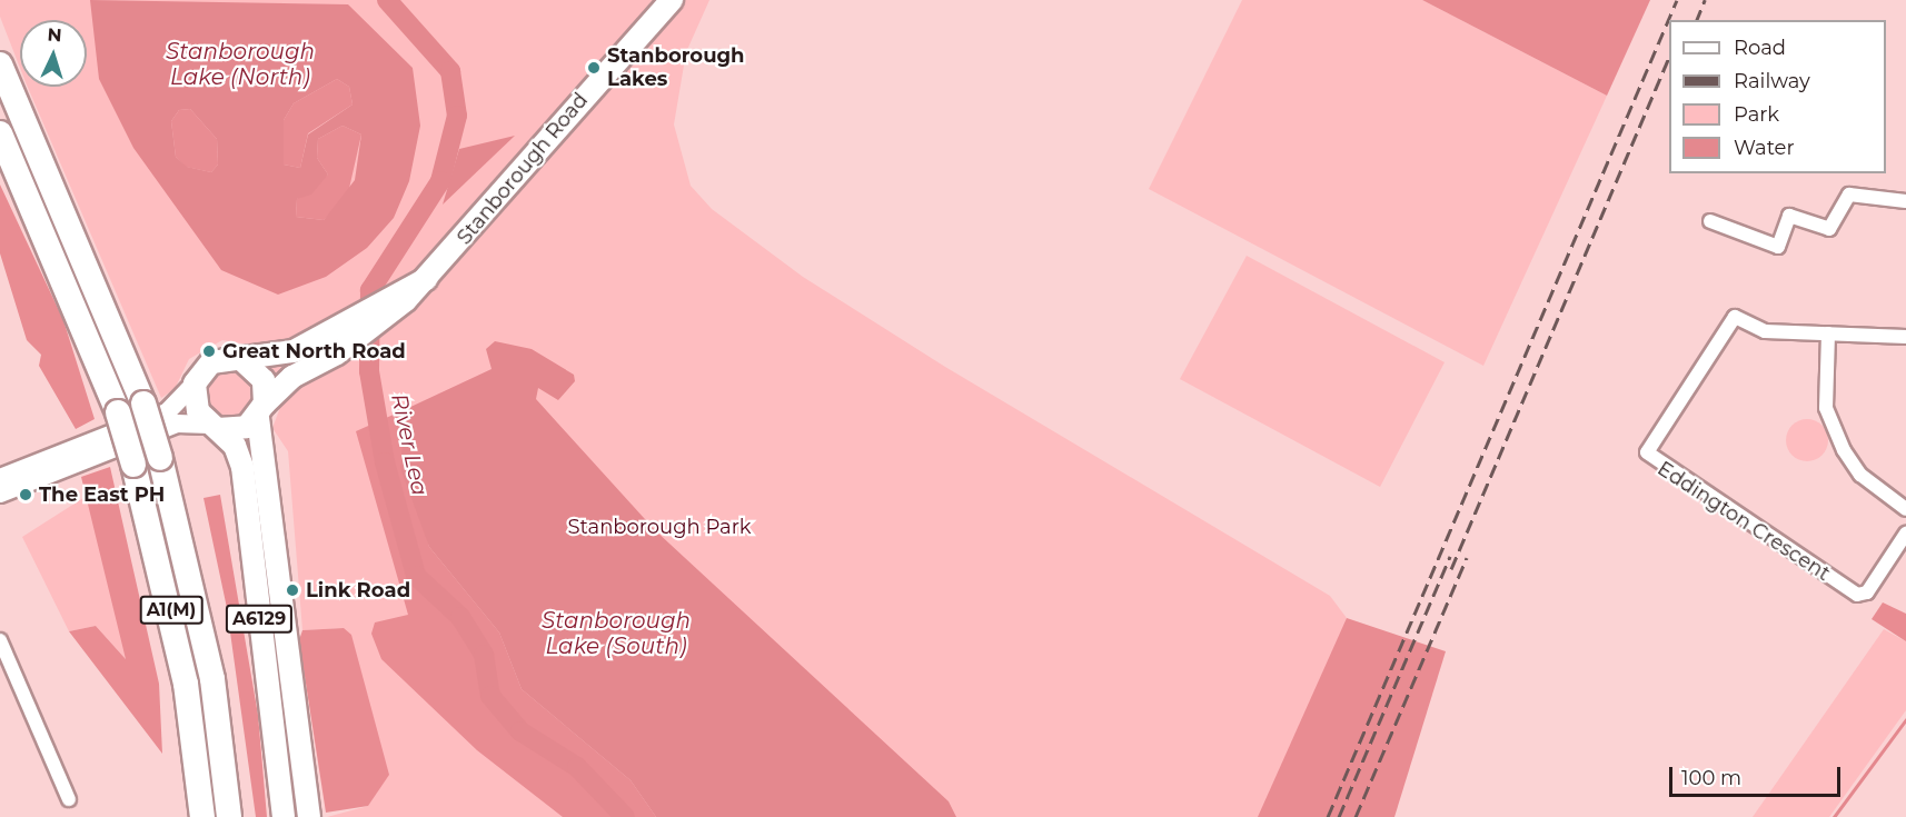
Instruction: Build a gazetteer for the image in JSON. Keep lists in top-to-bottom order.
{
  "streets": {
    "highway": ["A1(M)"],
    "main road": ["Stanborough Road", "A6129"],
    "street": ["Eddington Crescent"]
  },
  "water": ["Stanborough Lake (North)", "River Lea", "Stanborough Lake (South)"],
  "parks": ["Stanborough Park"],
  "places": [
    "Stanborough Lakes",
    "Great North Road",
    "The East PH",
    "Link Road"
  ],
  "legend": [
    "Road",
    "Railway",
    "Park",
    "Water"
  ],
  "scale_bar": "100 m",
  "north": "top"
}
